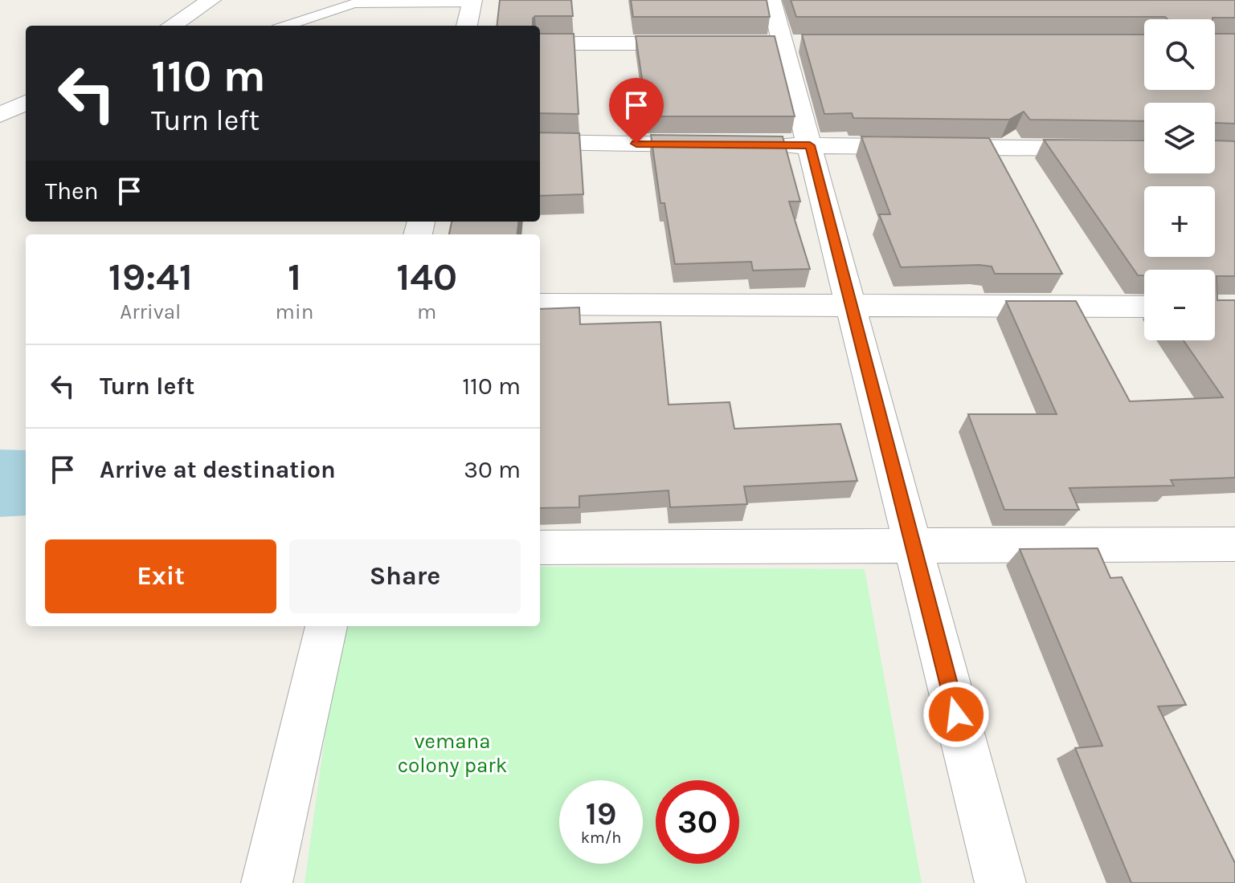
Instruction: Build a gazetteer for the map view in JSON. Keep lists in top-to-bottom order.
{
  "parks": ["vemana colony park"],
  "page": {
    "map_buttons": ["+", "−"],
    "turn": ["110 m", "Turn left"],
    "then": "Then",
    "eta": [
      "19:41",
      "Arrival",
      "1",
      "min",
      "140",
      "m"
    ],
    "list": [
      {
        "name": "Turn left",
        "value": "110 m"
      },
      {
        "name": "Arrive at destination",
        "value": "30 m"
      }
    ],
    "buttons": ["Exit", "Share"],
    "speed": "19 km/h",
    "limit": "30"
  }
}
